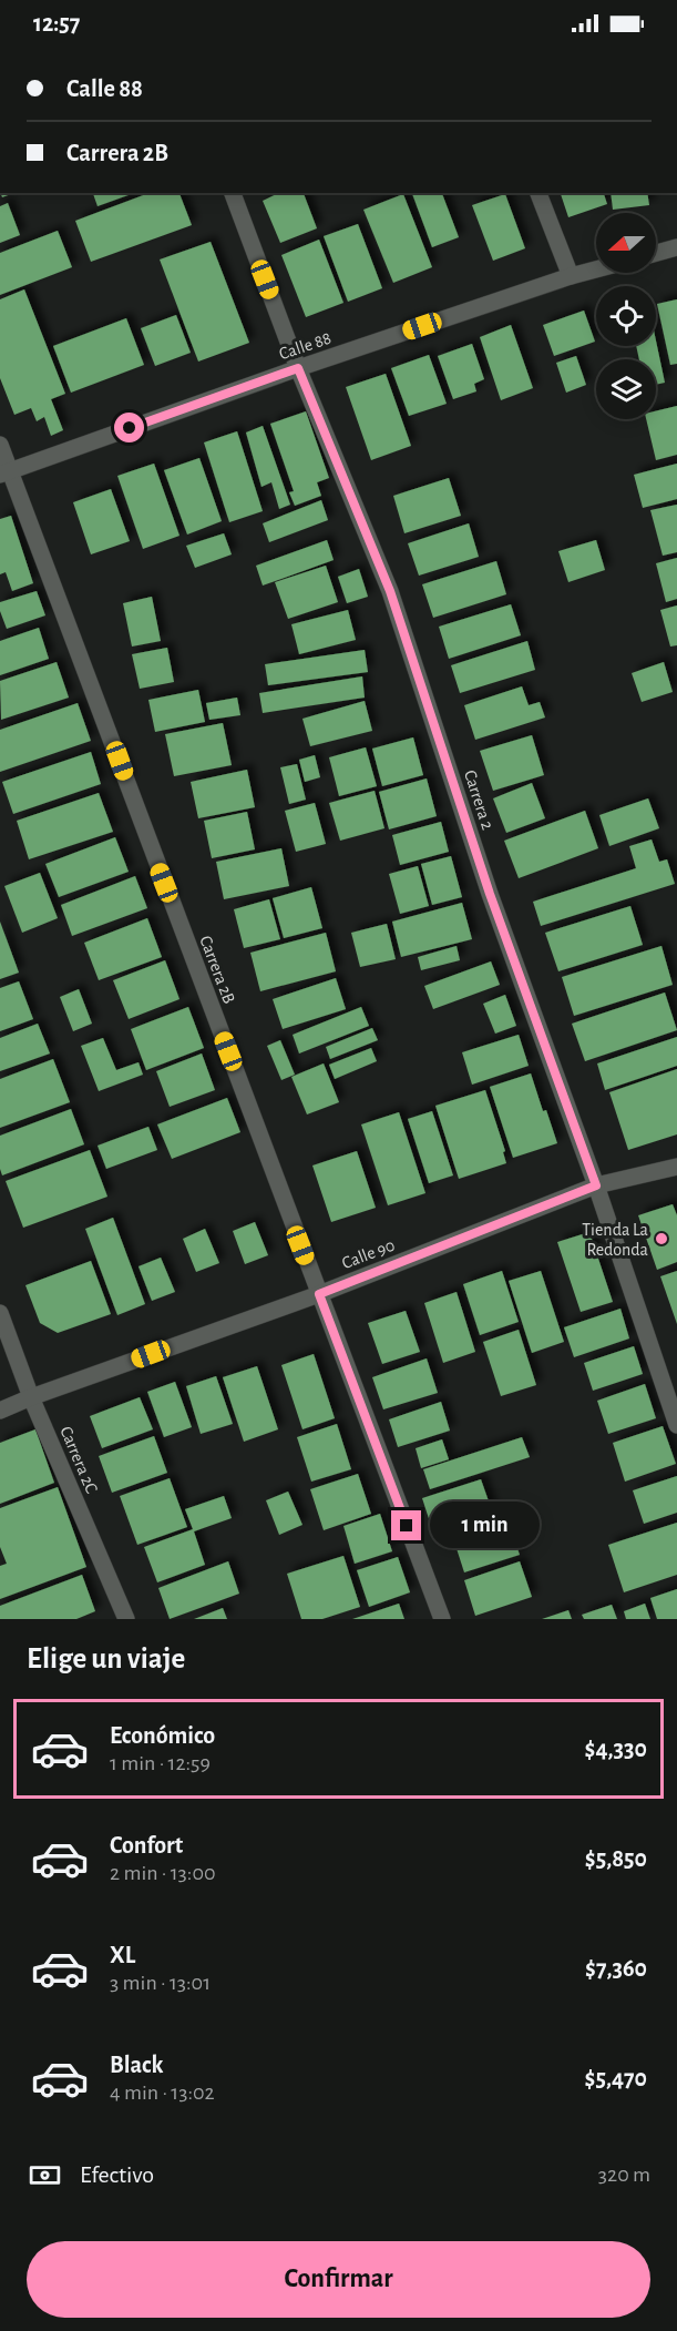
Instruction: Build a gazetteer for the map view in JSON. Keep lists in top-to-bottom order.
{
  "streets": {
    "street": [
      "Calle 88",
      "Carrera 2",
      "Carrera 2B",
      "Calle 90",
      "Carrera 2C"
    ]
  },
  "crossings": [
    ["Calle 88", "Carrera 2"],
    ["Calle 88", "Carrera 2B"],
    ["Carrera 2", "Calle 90"],
    ["Carrera 2B", "Calle 90"],
    ["Calle 90", "Carrera 2C"]
  ],
  "places": ["Tienda La Redonda"],
  "north": "left",
  "page": {
    "status": "12:57",
    "banner": ["Calle 88", "Carrera 2B"],
    "bubble": "1 min",
    "heading": "Elige un viaje",
    "list": [
      {
        "name": "Económico",
        "note": "1 min · 12:59",
        "value": "$4,330"
      },
      {
        "name": "Confort",
        "note": "2 min · 13:00",
        "value": "$5,850"
      },
      {
        "name": "XL",
        "note": "3 min · 13:01",
        "value": "$7,360"
      },
      {
        "name": "Black",
        "note": "4 min · 13:02",
        "value": "$5,470"
      }
    ],
    "pay": ["Efectivo", "320 m"],
    "buttons": "Confirmar"
  }
}
